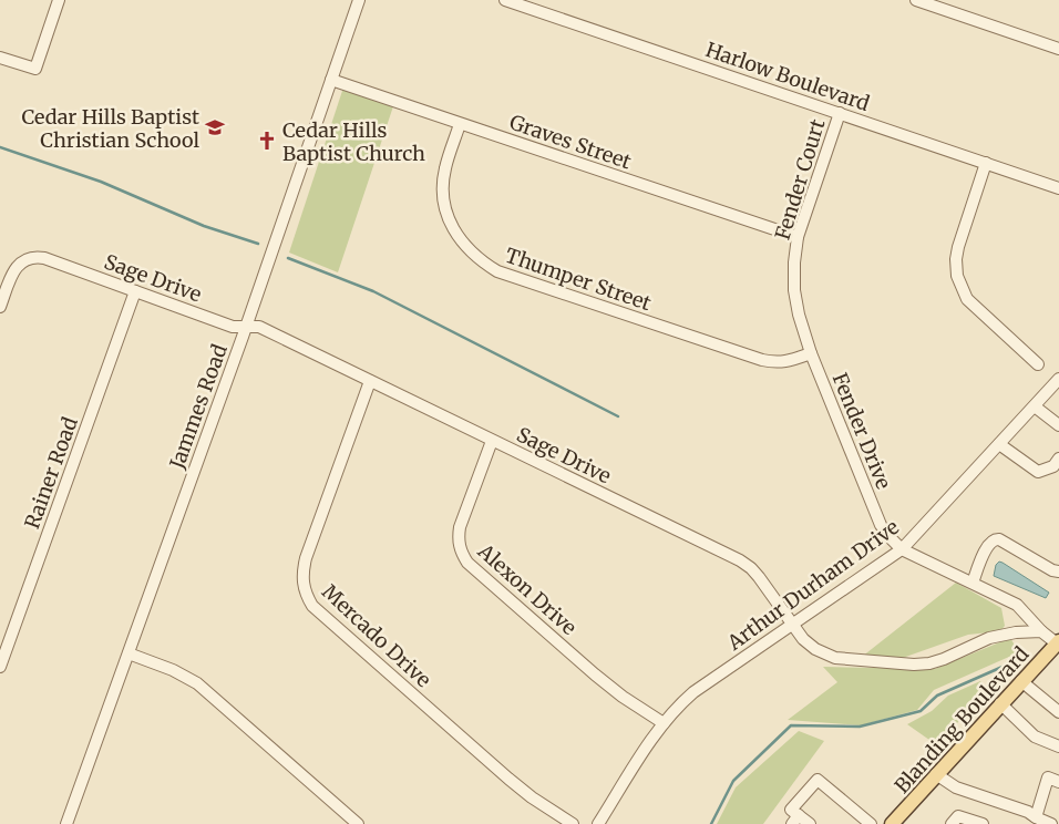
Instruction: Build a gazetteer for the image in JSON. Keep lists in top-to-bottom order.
{
  "streets": {
    "main road": ["Blanding Boulevard"],
    "street": [
      "Harlow Boulevard",
      "Graves Street",
      "Fender Court",
      "Sage Drive",
      "Thumper Street",
      "Jammes Road",
      "Fender Drive",
      "Rainer Road",
      "Arthur Durham Drive",
      "Alexon Drive",
      "Mercado Drive"
    ]
  },
  "crossings": [
    ["Harlow Boulevard", "Fender Court"],
    ["Graves Street", "Fender Court"],
    ["Graves Street", "Thumper Street"],
    ["Graves Street", "Jammes Road"],
    ["Fender Court", "Thumper Street"],
    ["Fender Court", "Fender Drive"],
    ["Sage Drive", "Jammes Road"],
    ["Sage Drive", "Fender Drive"],
    ["Sage Drive", "Rainer Road"],
    ["Sage Drive", "Arthur Durham Drive"],
    ["Sage Drive", "Alexon Drive"],
    ["Sage Drive", "Mercado Drive"],
    ["Thumper Street", "Fender Drive"],
    ["Fender Drive", "Arthur Durham Drive"],
    ["Arthur Durham Drive", "Alexon Drive"]
  ],
  "places": {
    "school or university": ["Cedar Hills Baptist Christian School"],
    "church": ["Cedar Hills Baptist Church"]
  }
}
